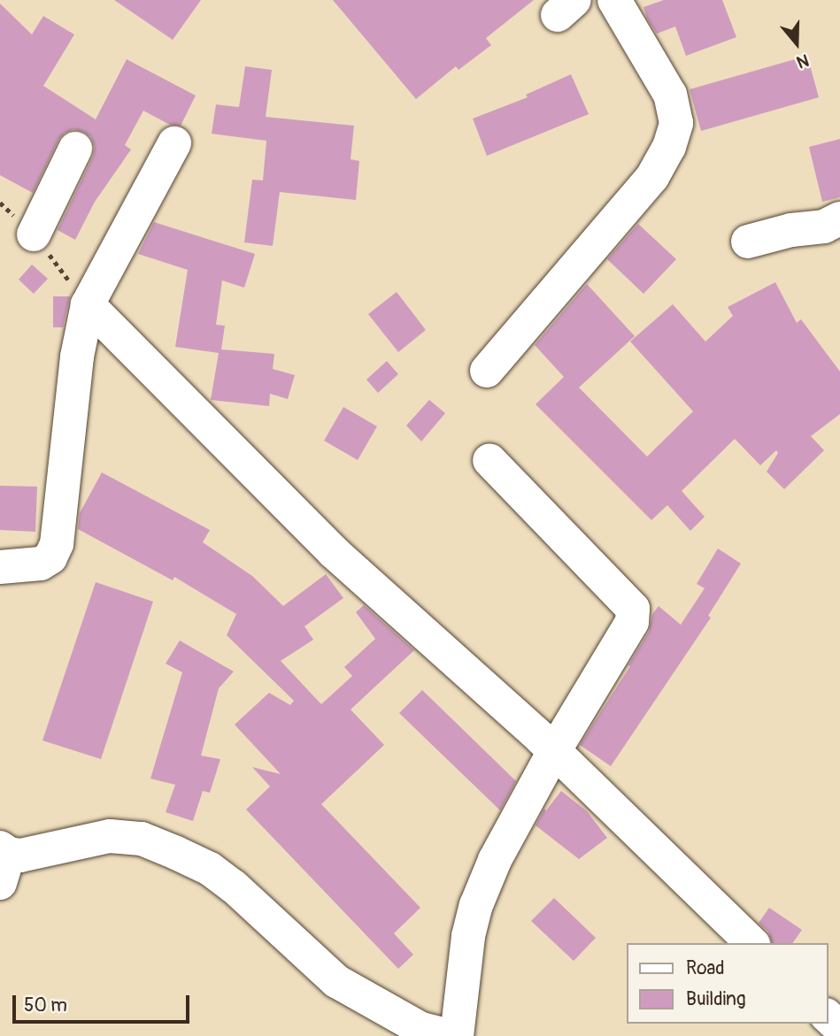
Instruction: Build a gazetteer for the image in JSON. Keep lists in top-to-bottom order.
{
  "legend": ["Road", "Building"],
  "scale_bar": "50 m",
  "north": "bottom"
}
